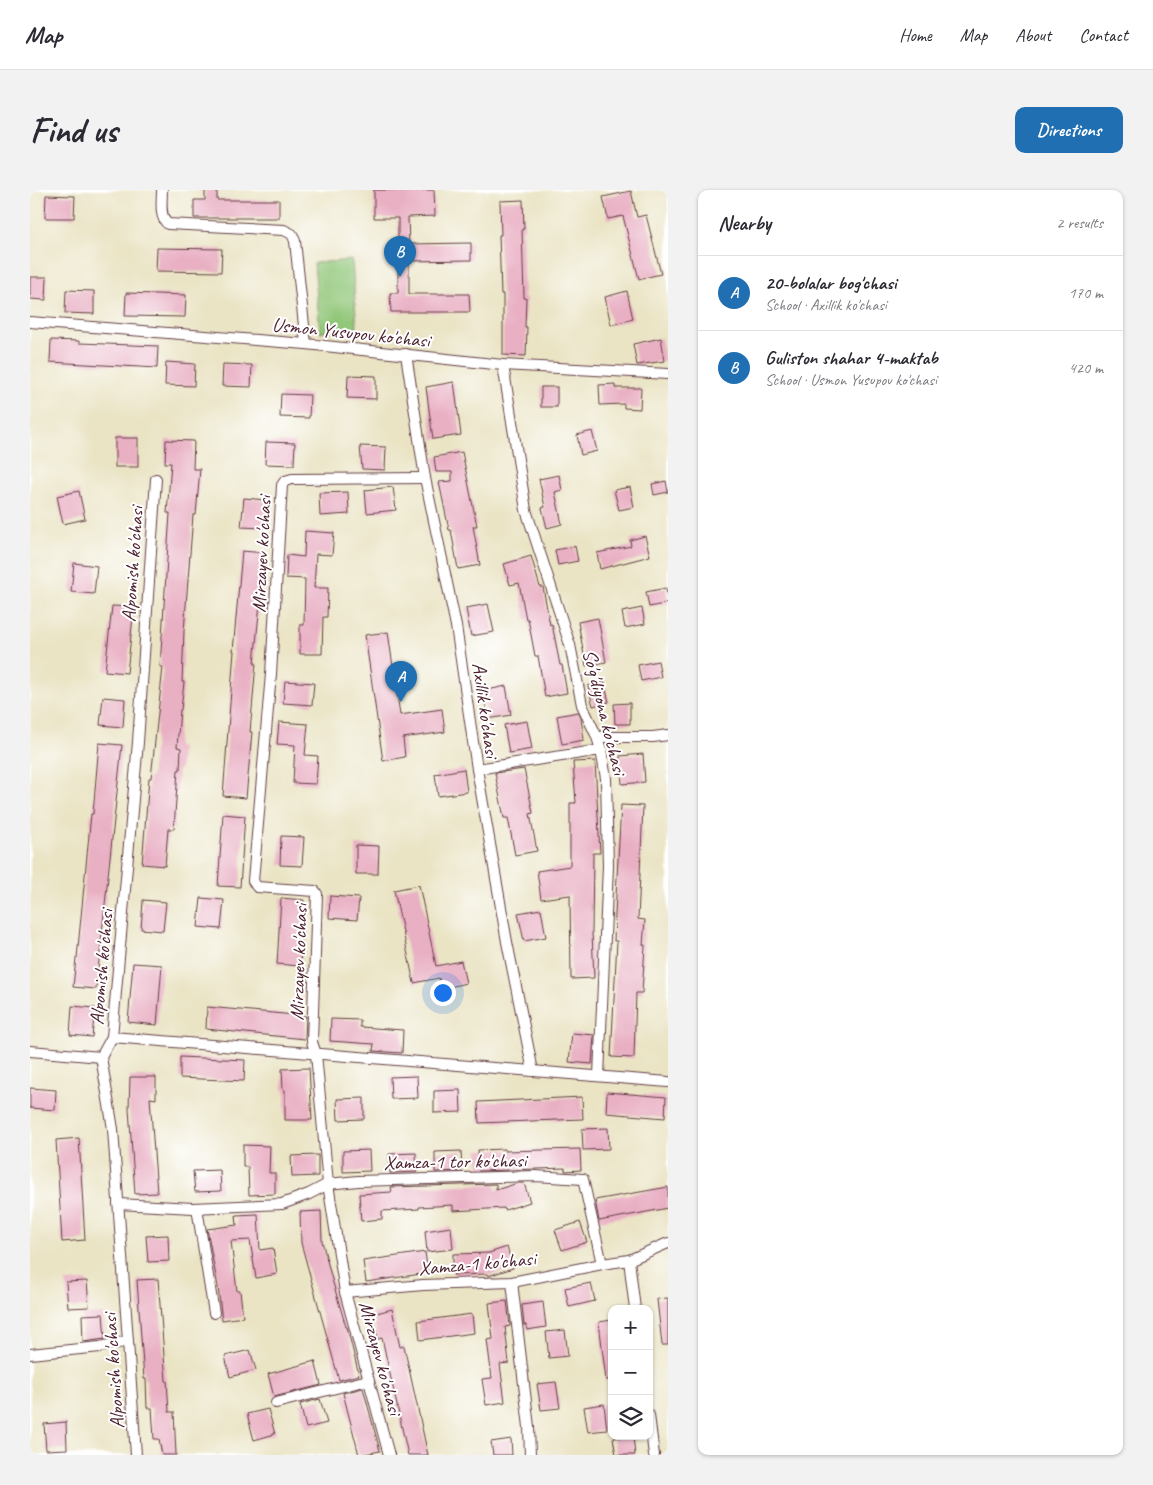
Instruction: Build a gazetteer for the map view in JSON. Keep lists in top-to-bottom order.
{
  "streets": {
    "street": [
      "Usmon Yusupov ko'chasi",
      "Mirzayev ko'chasi",
      "Alpomish ko'chasi",
      "Axillik ko'chasi",
      "So'g'diyona ko'chasi",
      "Xamza-1 tor ko'chasi",
      "Xamza-1 ko'chasi"
    ]
  },
  "crossings": [
    ["Usmon Yusupov ko'chasi", "Axillik ko'chasi"],
    ["Usmon Yusupov ko'chasi", "So'g'diyona ko'chasi"],
    ["Mirzayev ko'chasi", "Axillik ko'chasi"],
    ["Mirzayev ko'chasi", "Xamza-1 tor ko'chasi"],
    ["Mirzayev ko'chasi", "Xamza-1 ko'chasi"],
    ["Xamza-1 tor ko'chasi", "Xamza-1 ko'chasi"]
  ],
  "page": {
    "header": "Map",
    "nav": [
      "Home",
      "Map",
      "About",
      "Contact"
    ],
    "buttons": "Directions",
    "title": "Find us",
    "heading": ["Nearby", "2 results"],
    "pins": ["B", "A"],
    "list": [
      {
        "mark": "A",
        "name": "20-bolalar bog'chasi",
        "note": "School · Axillik ko'chasi",
        "value": "170 m"
      },
      {
        "mark": "B",
        "name": "Guliston shahar 4-maktab",
        "note": "School · Usmon Yusupov ko'chasi",
        "value": "420 m"
      }
    ],
    "map_buttons": ["+", "−"]
  }
}
